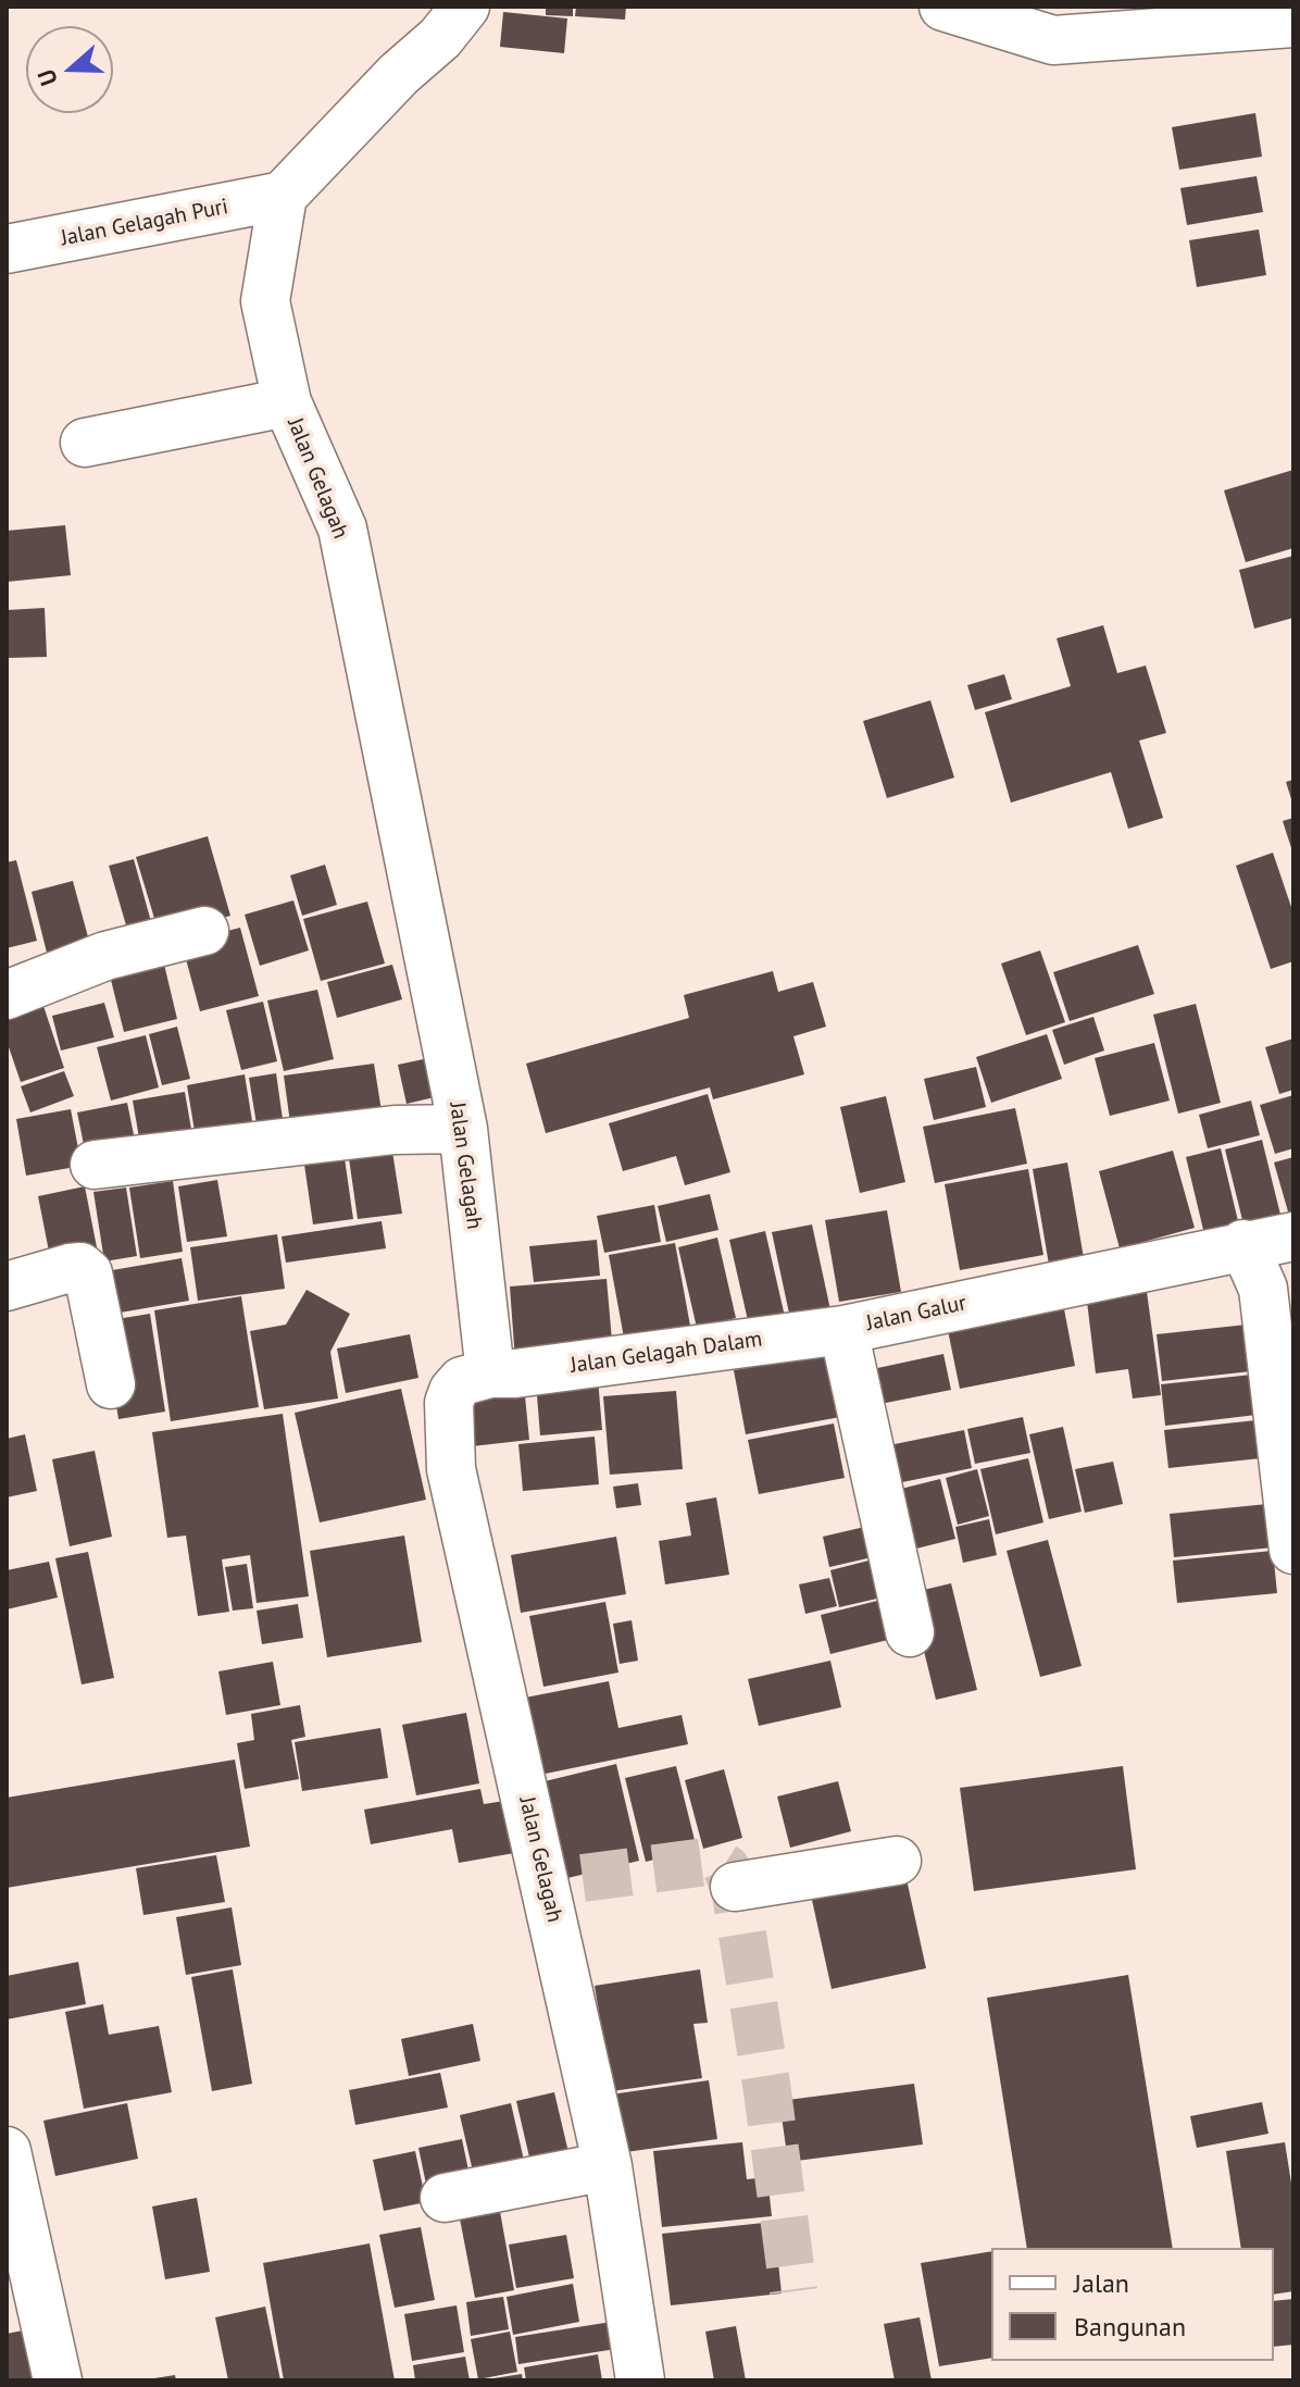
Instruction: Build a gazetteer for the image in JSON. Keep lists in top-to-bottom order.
{
  "streets": {
    "street": [
      "Jalan Gelagah Puri",
      "Jalan Gelagah",
      "Jalan Galur",
      "Jalan Gelagah Dalam"
    ]
  },
  "crossings": [
    ["Jalan Gelagah Puri", "Jalan Gelagah"],
    ["Jalan Gelagah", "Jalan Gelagah Dalam"],
    ["Jalan Galur", "Jalan Gelagah Dalam"]
  ],
  "legend": ["Jalan", "Bangunan"],
  "north": "left"
}
